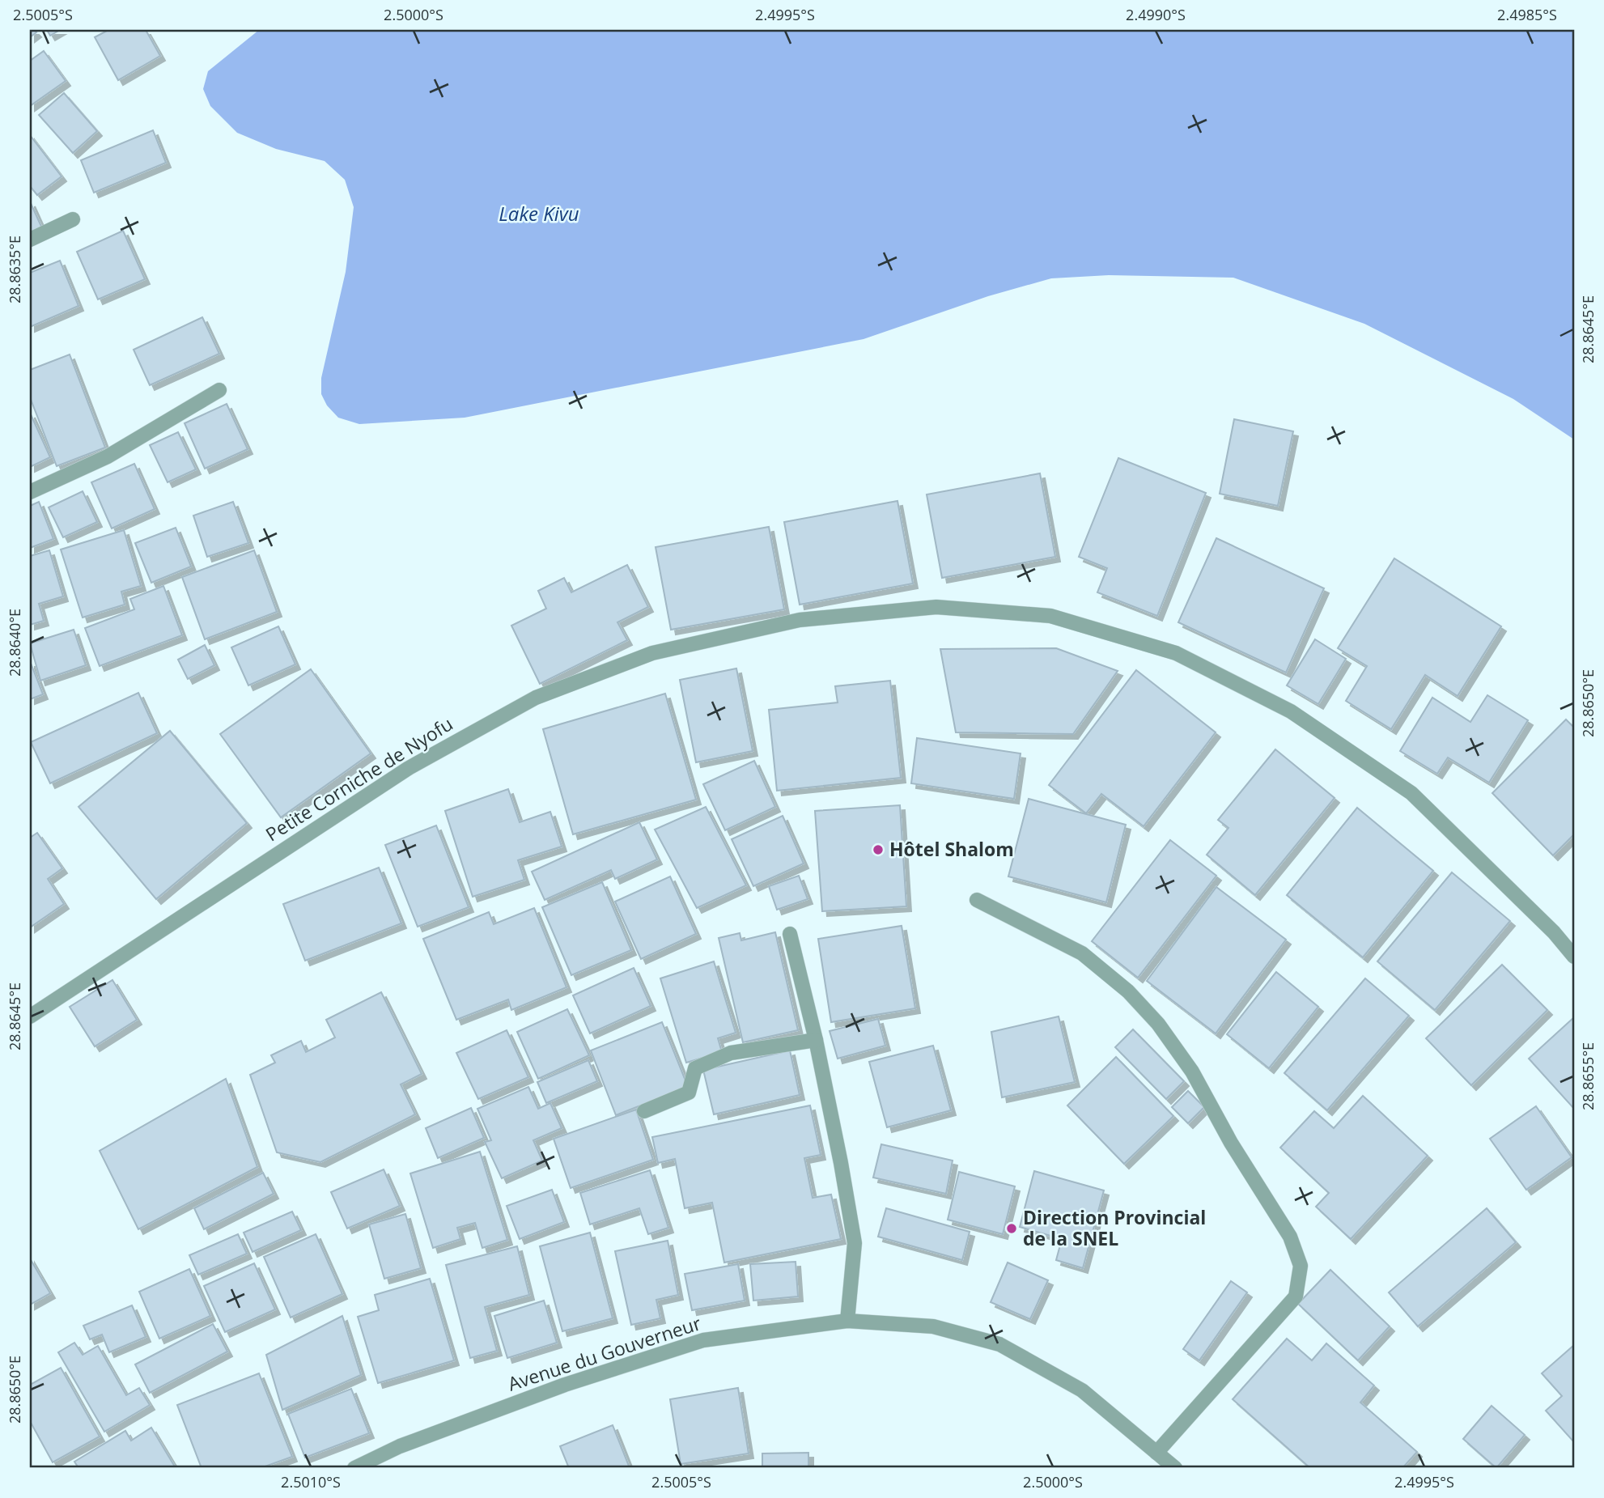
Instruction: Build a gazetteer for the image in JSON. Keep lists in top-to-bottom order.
{
  "streets": {
    "street": ["Petite Corniche de Nyofu", "Avenue du Gouverneur"]
  },
  "water": ["Lake Kivu"],
  "places": ["Hôtel Shalom", "Direction Provincial de la SNEL"],
  "coordinates": [
    "2.5005°S",
    "2.5000°S",
    "2.4995°S",
    "2.4990°S",
    "2.4985°S",
    "28.8635°E",
    "28.8645°E",
    "28.8640°E",
    "28.8650°E",
    "28.8655°E",
    "2.5010°S"
  ]
}
